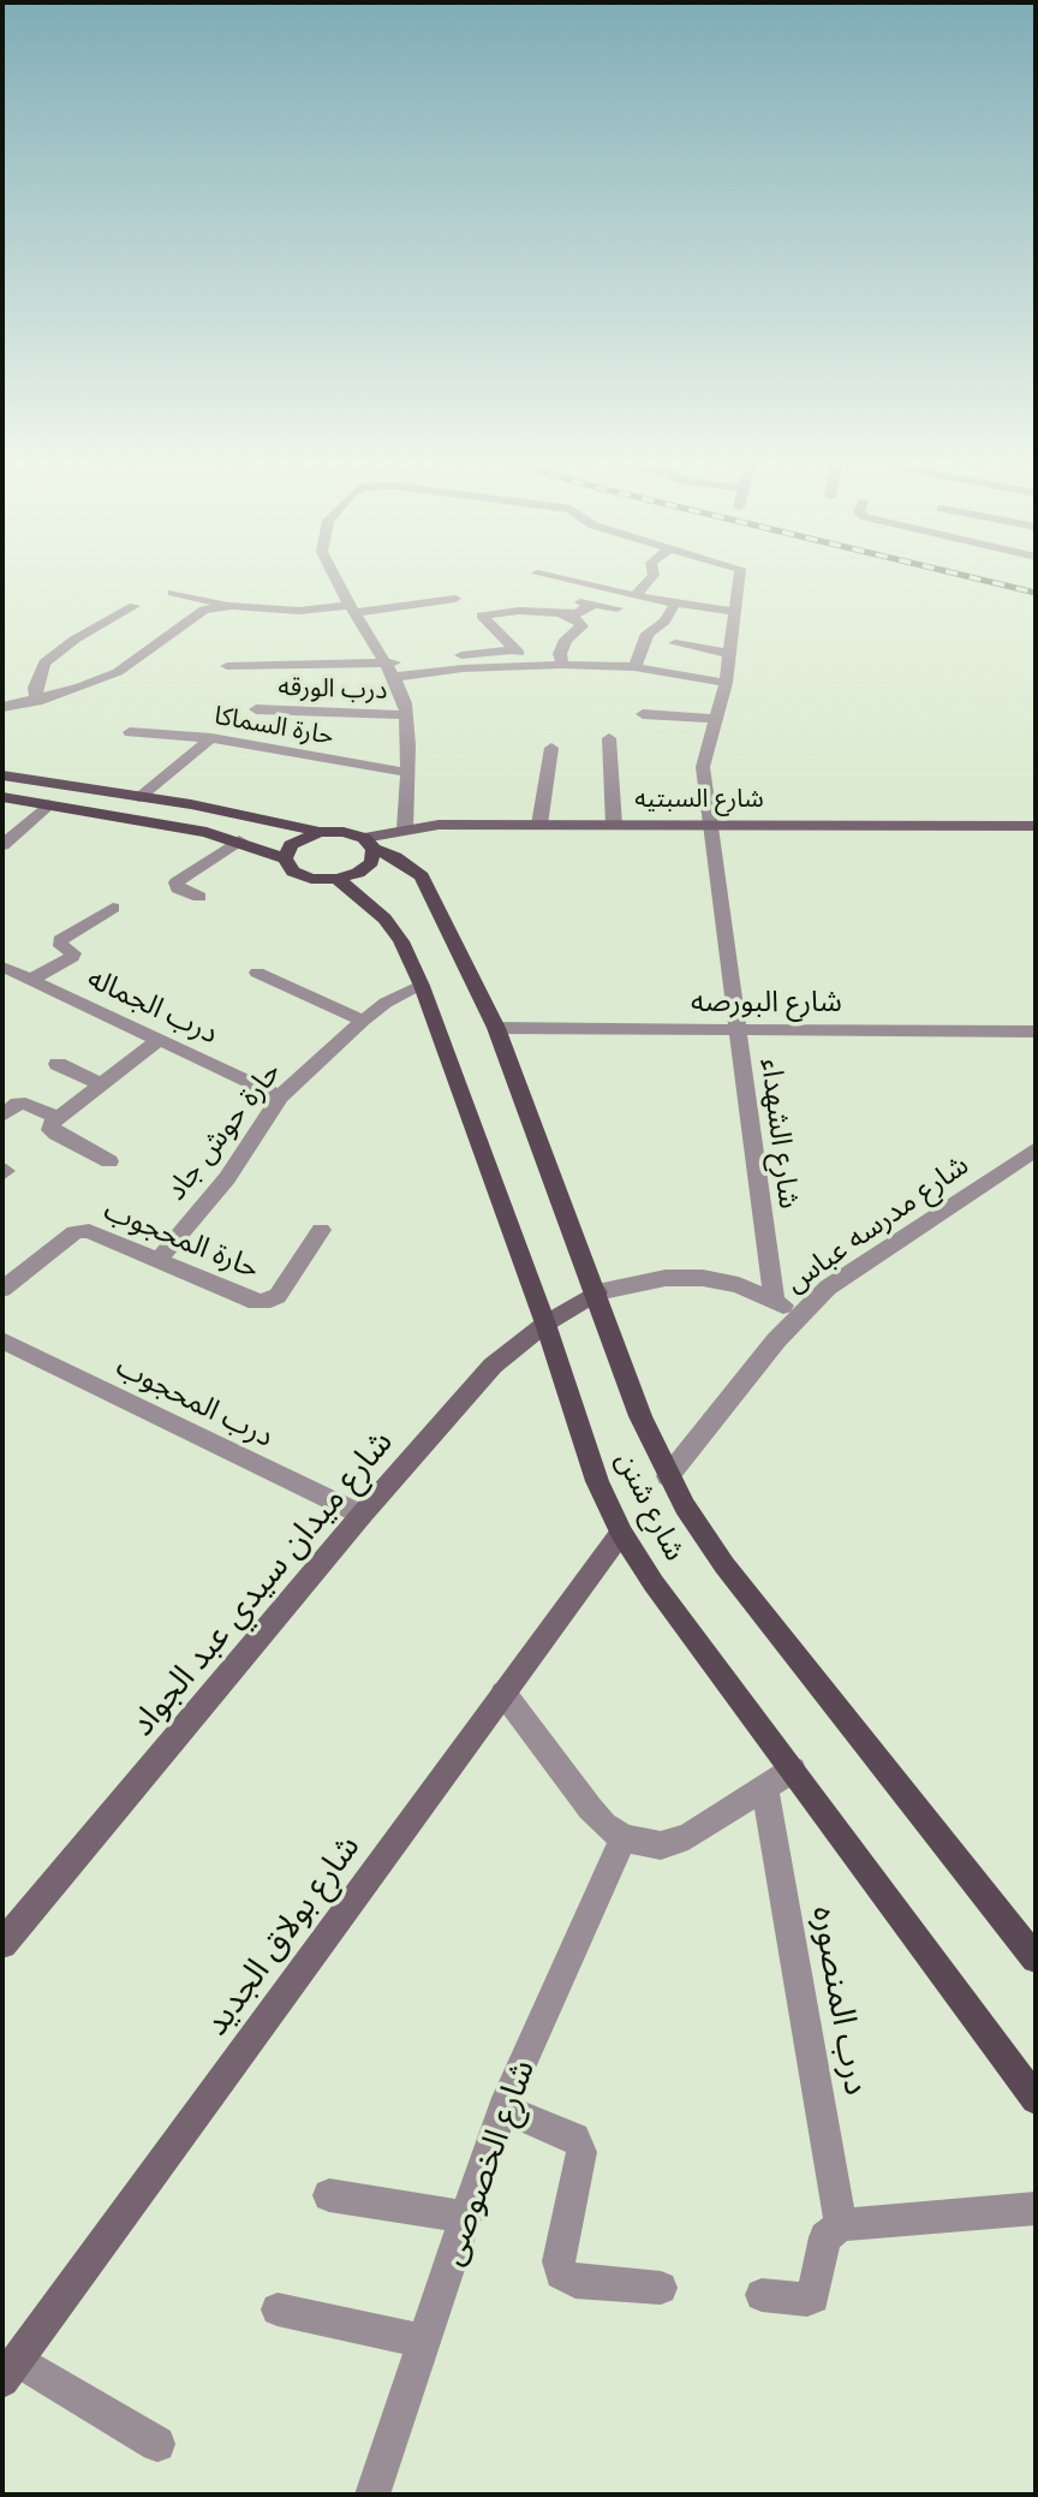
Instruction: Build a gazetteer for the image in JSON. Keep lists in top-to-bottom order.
{
  "streets": {
    "main road": ["شارع شنن"],
    "street": [
      "درب الورقه",
      "حارة السماكا",
      "شارع السبتيه",
      "شارع البورصه",
      "درب الجماله",
      "حارة حوش جاد",
      "شارع الشهداء",
      "شارع مدرسه عباس",
      "حارة المحجوب",
      "درب المحجوب",
      "شارع ميدان سيدي عبد الجواد",
      "شارع بولاق الجديد",
      "درب المنصوره",
      "شارع الخصوصى"
    ]
  },
  "crossings": [
    ["شارع السبتيه", "شارع الشهداء"],
    ["شارع السبتيه", "شارع شنن"],
    ["شارع البورصه", "شارع الشهداء"],
    ["شارع البورصه", "شارع شنن"],
    ["درب الجماله", "حارة حوش جاد"],
    ["حارة حوش جاد", "حارة المحجوب"],
    ["حارة حوش جاد", "شارع شنن"],
    ["شارع مدرسه عباس", "شارع شنن"],
    ["درب المحجوب", "شارع ميدان سيدي عبد الجواد"],
    ["شارع شنن", "شارع ميدان سيدي عبد الجواد"],
    ["شارع شنن", "شارع بولاق الجديد"]
  ]
}
